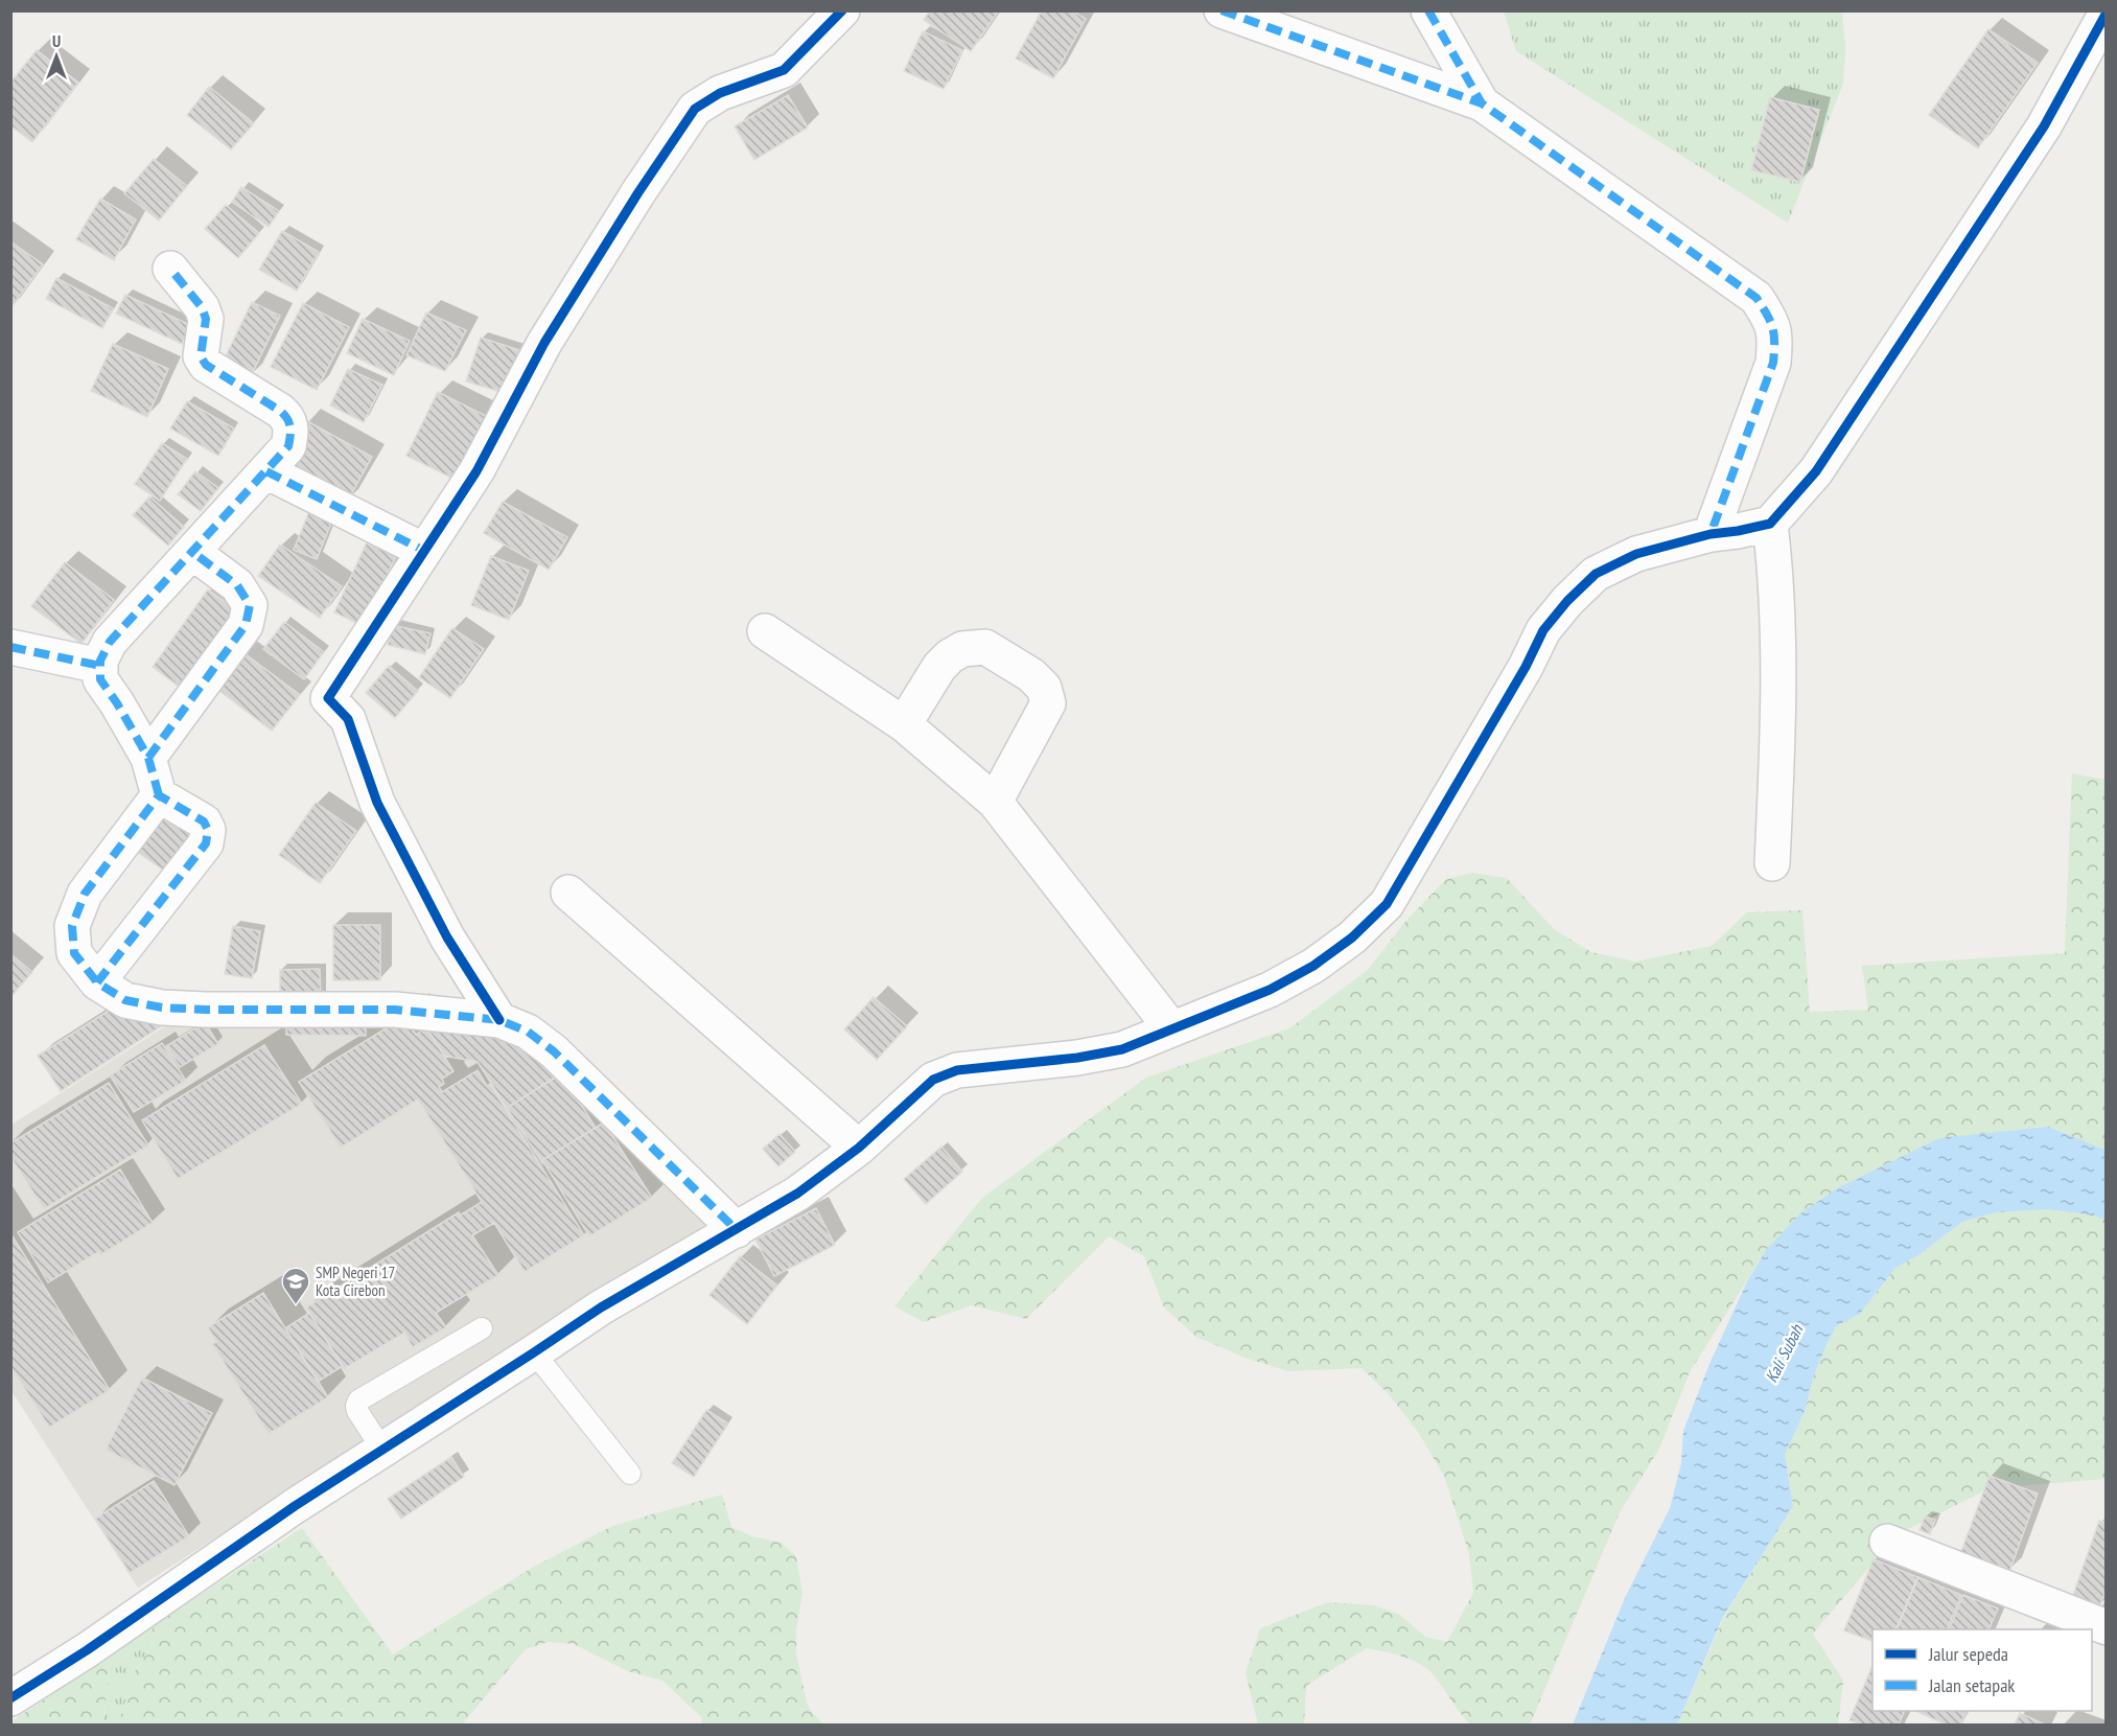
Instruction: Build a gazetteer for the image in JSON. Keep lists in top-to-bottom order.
{
  "water": ["Kali Subah"],
  "places": {
    "school or university": ["SMP Negeri 17 Kota Cirebon"]
  },
  "legend": ["Jalur sepeda", "Jalan setapak"],
  "north": "top"
}
